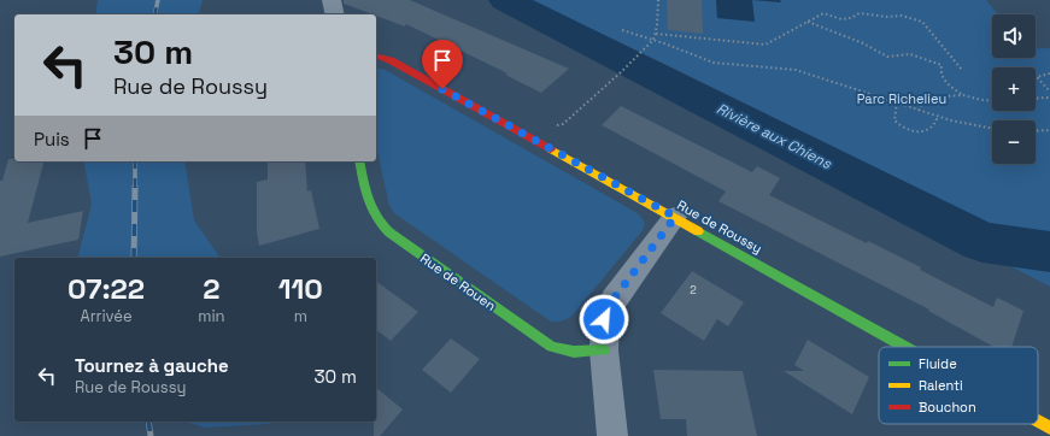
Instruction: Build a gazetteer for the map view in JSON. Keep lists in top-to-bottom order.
{
  "streets": {
    "street": ["Rue de Roussy", "Rue de Rouen"]
  },
  "water": ["Rivière aux Chiens"],
  "parks": ["Parc Richelieu"],
  "house_numbers": ["2"],
  "legend": ["Fluide", "Ralenti", "Bouchon"],
  "page": {
    "map_buttons": ["+", "−"],
    "turn": ["30 m", "Rue de Roussy"],
    "then": "Puis",
    "eta": [
      "07:22",
      "Arrivée",
      "2",
      "min",
      "110",
      "m"
    ],
    "list": [
      {
        "name": "Tournez à gauche",
        "note": "Rue de Roussy",
        "value": "30 m"
      }
    ]
  }
}
